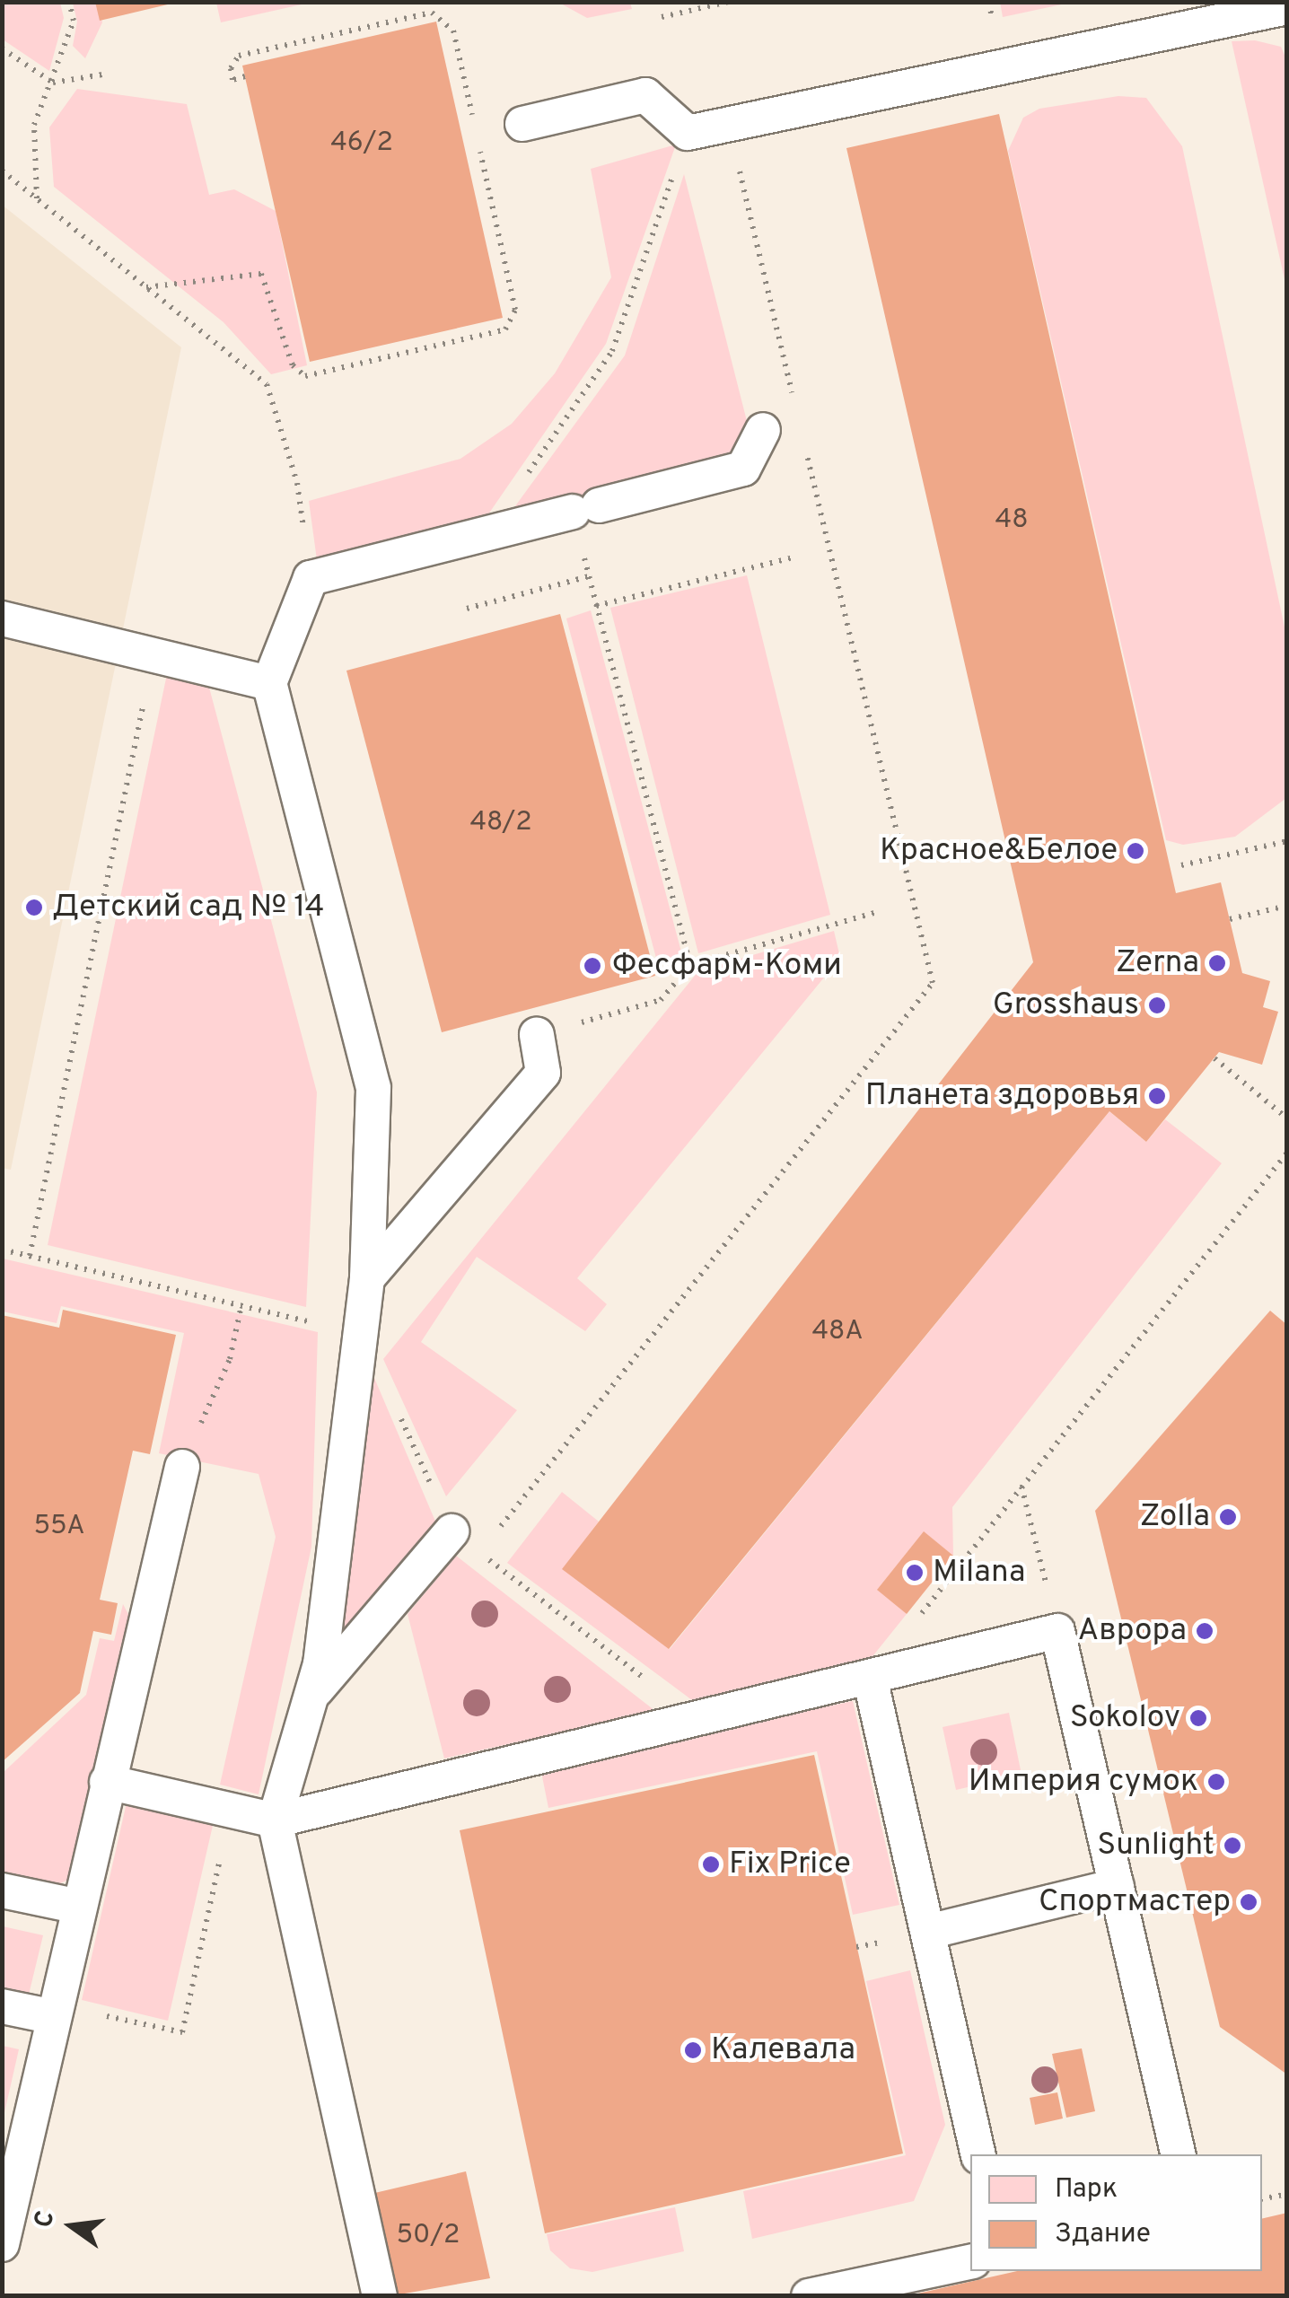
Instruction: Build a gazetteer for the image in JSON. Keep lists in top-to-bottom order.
{
  "places": [
    "Красное&Белое",
    "Детский сад № 14",
    "Zerna",
    "Фесфарм-Коми",
    "Grosshaus",
    "Планета здоровья",
    "Zolla",
    "Milana",
    "Аврора",
    "Sokolov",
    "Империя сумок",
    "Sunlight",
    "Fix Price",
    "Спортмастер",
    "Калевала"
  ],
  "house_numbers": [
    "46/2",
    "48",
    "48/2",
    "48А",
    "55А",
    "50/2"
  ],
  "legend": ["Парк", "Здание"],
  "north": "left"
}
